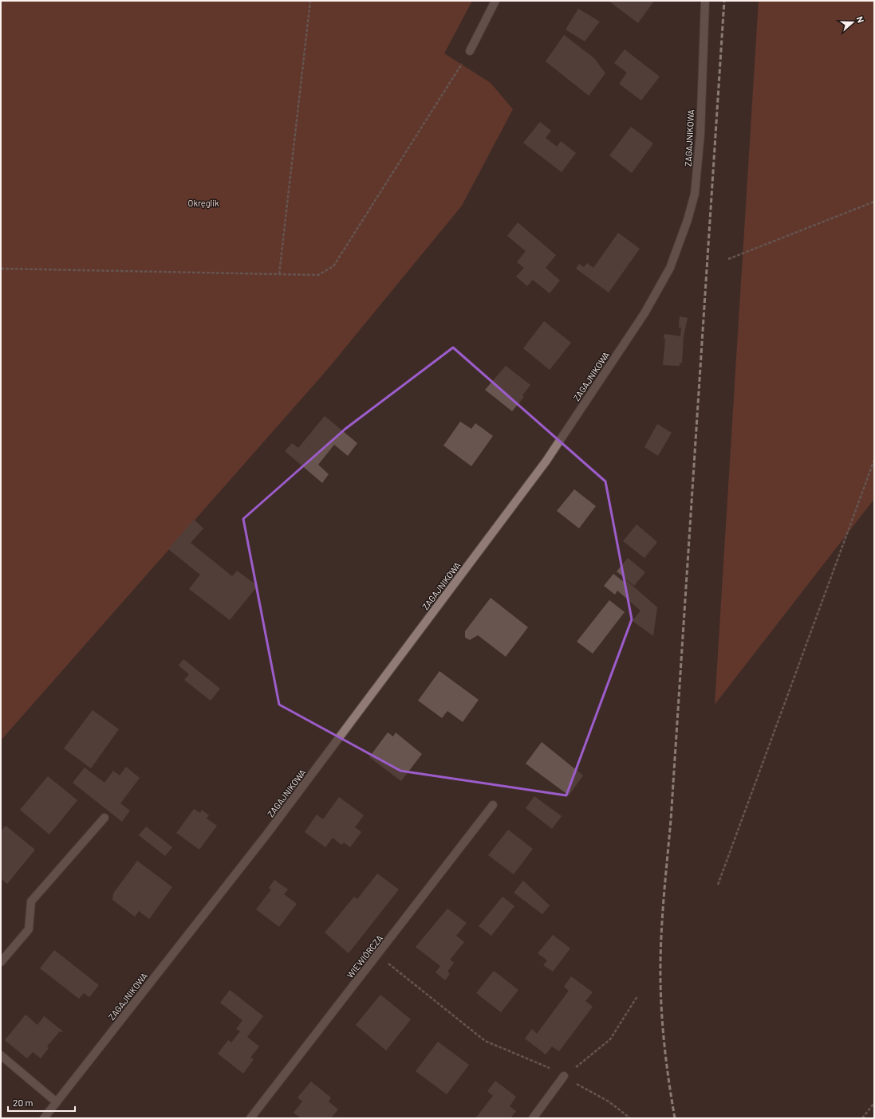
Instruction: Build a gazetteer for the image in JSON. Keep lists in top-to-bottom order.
{
  "streets": {
    "street": ["ZAGAJNIKOWA", "WIEWIÓRCZA"]
  },
  "parks": ["Okręglik"],
  "scale_bar": "20 m",
  "north": "right"
}
